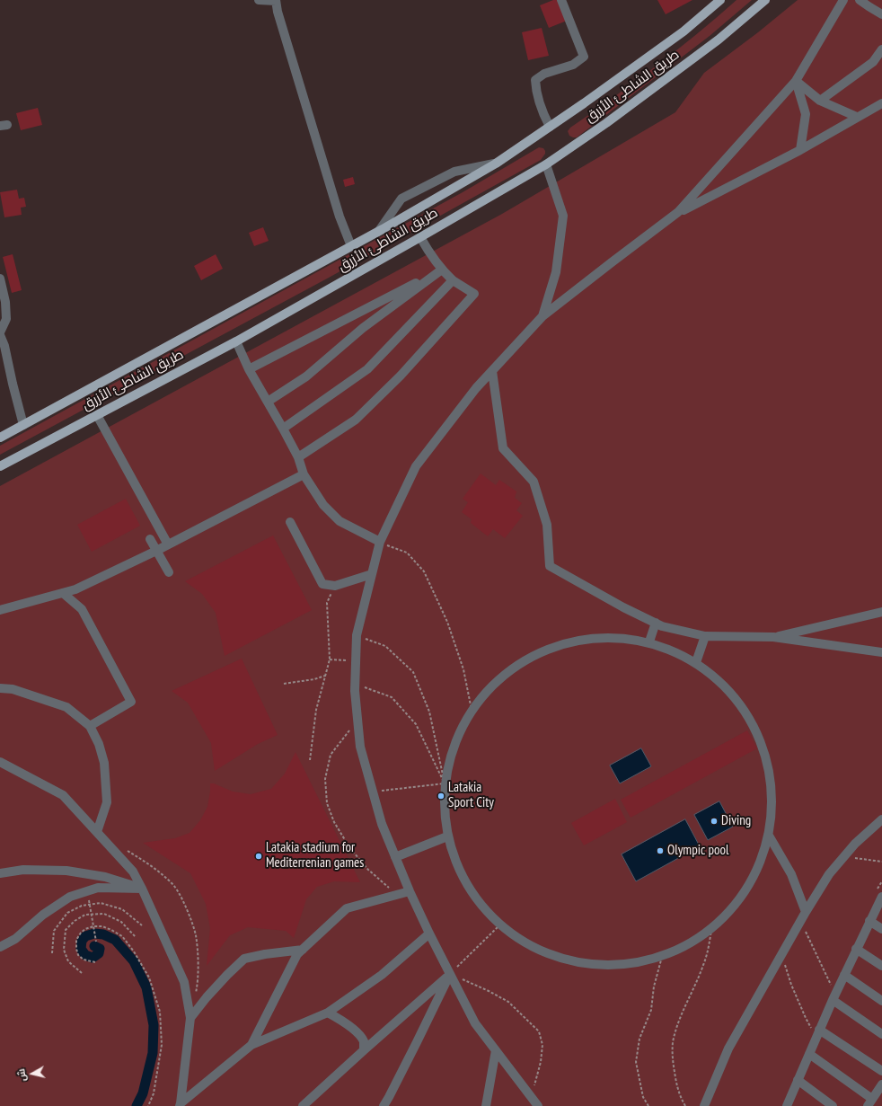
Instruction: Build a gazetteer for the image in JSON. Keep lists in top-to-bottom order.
{
  "streets": {
    "main road": ["طريق الشاطئ الأزرق"]
  },
  "places": [
    "Latakia Sport City",
    "Diving",
    "Olympic pool",
    "Latakia stadium for Mediterrenian games"
  ],
  "north": "left"
}
